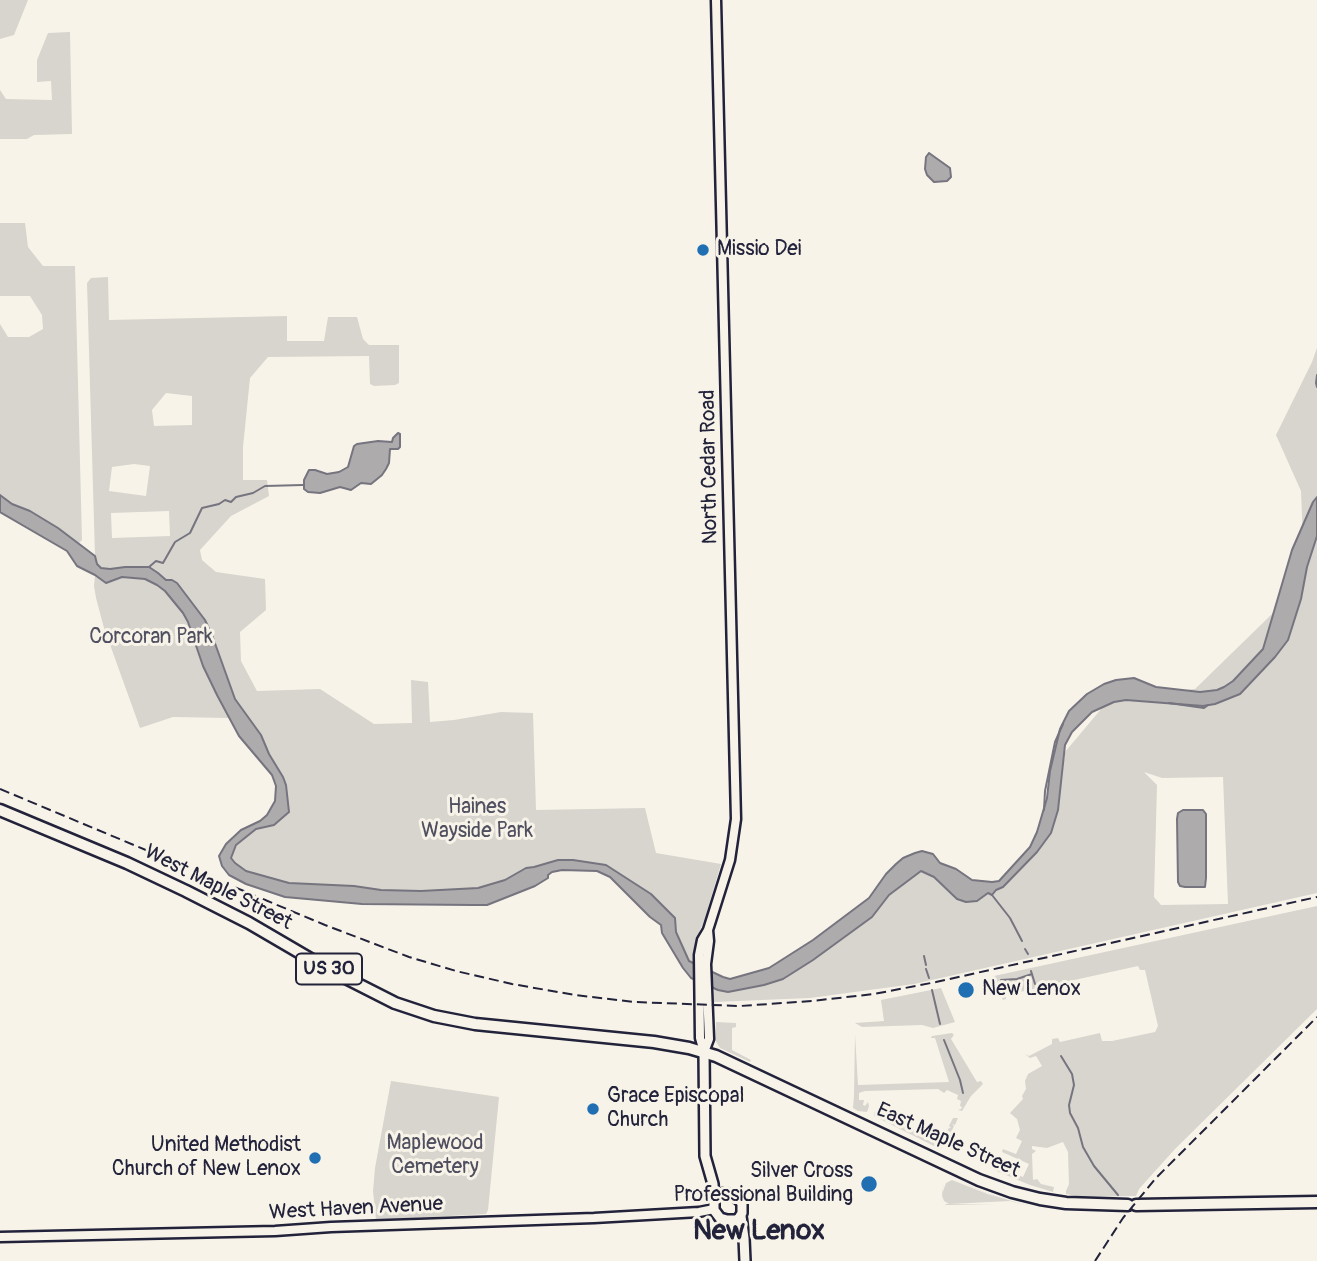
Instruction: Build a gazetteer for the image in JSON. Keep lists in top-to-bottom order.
{
  "streets": {
    "main road": [
      "North Cedar Road",
      "West Maple Street",
      "US 30",
      "East Maple Street"
    ],
    "street": ["West Haven Avenue"]
  },
  "crossings": [
    ["North Cedar Road", "West Maple Street"],
    ["North Cedar Road", "East Maple Street"],
    ["North Cedar Road", "West Haven Avenue"],
    ["West Maple Street", "East Maple Street"]
  ],
  "districts": ["New Lenox"],
  "parks": ["Corcoran Park", "Haines Wayside Park", "Maplewood Cemetery"],
  "places": [
    "Missio Dei",
    "New Lenox",
    "Grace Episcopal Church",
    "United Methodist Church of New Lenox",
    "Silver Cross Professional Building"
  ]
}
